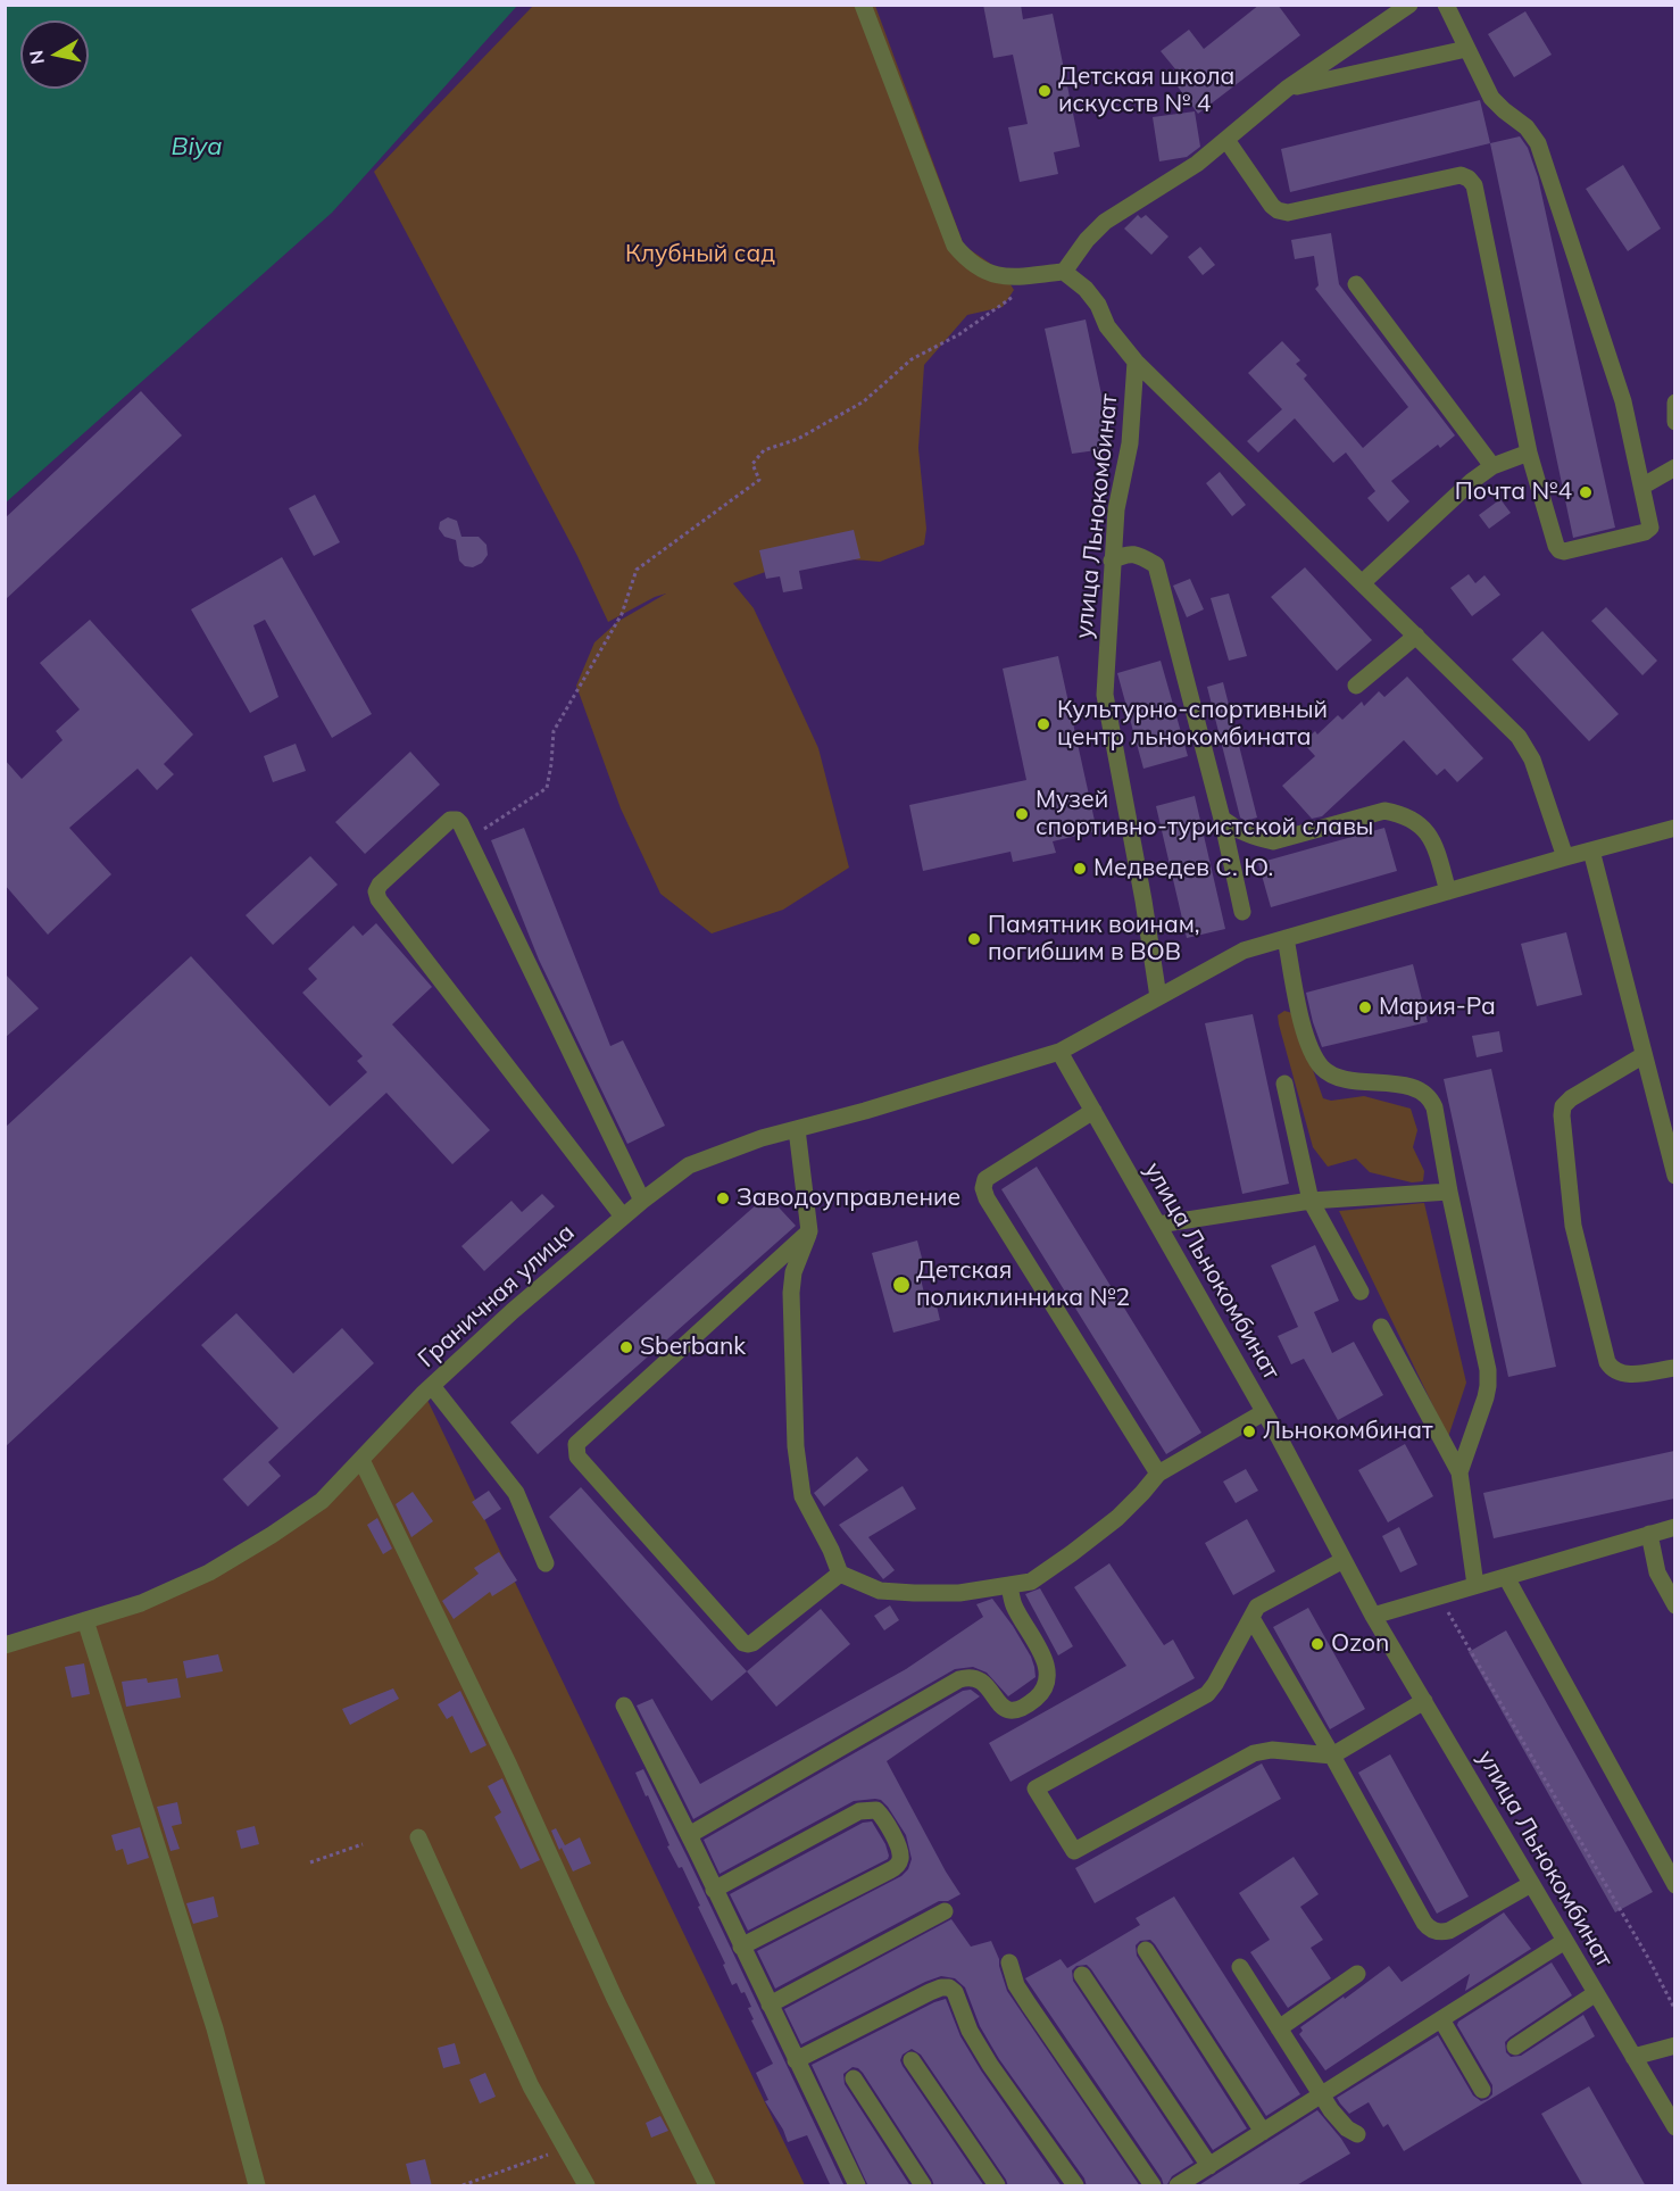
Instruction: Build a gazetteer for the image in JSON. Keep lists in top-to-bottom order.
{
  "streets": {
    "street": ["улица Льнокомбинат", "Граничная улица"]
  },
  "crossings": [
    ["улица Льнокомбинат", "Граничная улица"]
  ],
  "water": ["Biya"],
  "parks": ["Клубный сад"],
  "places": [
    "Детская школа искусств № 4",
    "Почта №4",
    "Культурно-спортивный центр льнокомбината",
    "Музей спортивно-туристской славы",
    "Медведев С. Ю.",
    "Памятник воинам, погибшим в ВОВ",
    "Мария-Ра",
    "Заводоуправление",
    "Детская поликлинника №2",
    "Sberbank",
    "Льнокомбинат",
    "Ozon"
  ],
  "north": "left"
}
